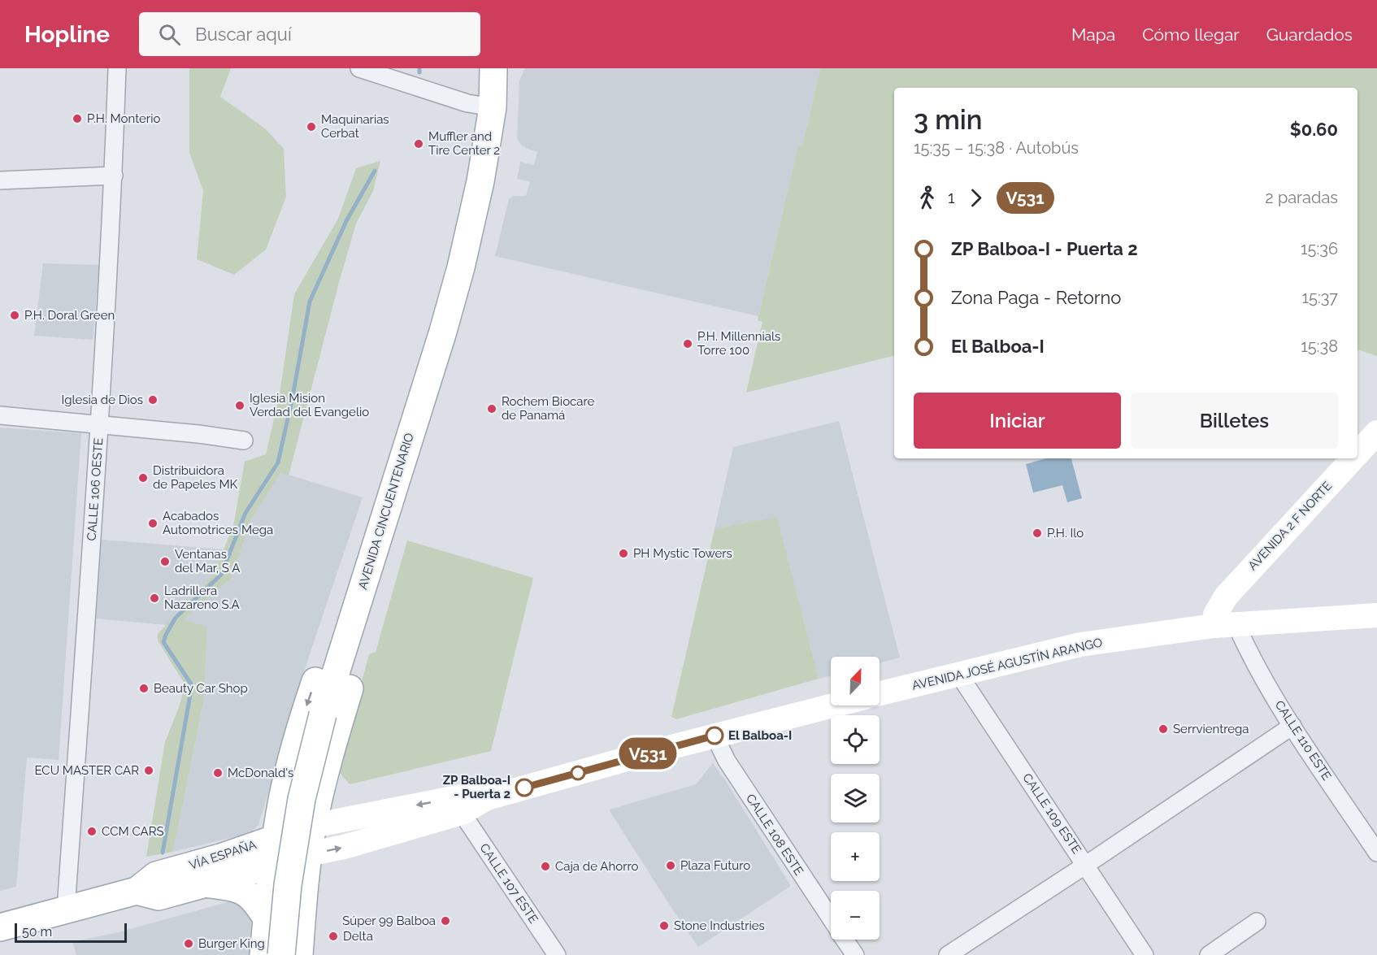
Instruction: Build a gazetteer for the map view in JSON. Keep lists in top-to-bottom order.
{
  "streets": {
    "main road": [
      "AVENIDA CINCUENTENARIO",
      "AVENIDA 2 F NORTE",
      "AVENIDA JOSÉ AGUSTÍN ARANGO",
      "VÍA ESPAÑA"
    ],
    "street": [
      "CALLE 106 OESTE",
      "CALLE 110 ESTE",
      "CALLE 109 ESTE",
      "CALLE 108 ESTE",
      "CALLE 107 ESTE"
    ]
  },
  "crossings": [
    ["CALLE 106 OESTE", "VÍA ESPAÑA"],
    ["AVENIDA 2 F NORTE", "AVENIDA JOSÉ AGUSTÍN ARANGO"],
    ["AVENIDA 2 F NORTE", "CALLE 110 ESTE"],
    ["AVENIDA JOSÉ AGUSTÍN ARANGO", "CALLE 110 ESTE"],
    ["AVENIDA JOSÉ AGUSTÍN ARANGO", "CALLE 109 ESTE"]
  ],
  "places": [
    "P.H. Monterio",
    "Maquinarias Cerbat",
    "Muffler and Tire Center 2",
    "P.H. Doral Green",
    "P.H. Millennials Torre 100",
    "Iglesia de Dios",
    "Iglesia Mision Verdad del Evangelio",
    "Rochem Biocare de Panamá",
    "Distribuidora de Papeles MK",
    "Acabados Automotrices Mega",
    "P.H. Ilo",
    "PH Mystic Towers",
    "Ventanas del Mar, S A",
    "Ladrillera Nazareno S.A",
    "Beauty Car Shop",
    "Serrvientrega",
    "El Balboa-I",
    "ECU MASTER CAR",
    "McDonald's",
    "ZP Balboa-I - Puerta 2",
    "CCM CARS",
    "Plaza Futuro",
    "Caja de Ahorro",
    "Súper 99 Balboa",
    "Stone Industries",
    "Delta",
    "Burger King"
  ],
  "lines": ["bus line V531"],
  "scale_bar": "50 m",
  "north": "top right",
  "page": {
    "header": "Hopline",
    "search": "Buscar aquí",
    "nav": ["Mapa", "Cómo llegar", "Guardados"],
    "on_map": "V531",
    "heading": ["3 min", "15:35 – 15:38 · Autobús", "$0.60"],
    "legs": ["1", "V531", "2 paradas"],
    "list": [
      {
        "name": "ZP Balboa-I - Puerta 2",
        "value": "15:36"
      },
      {
        "name": "Zona Paga - Retorno",
        "value": "15:37"
      },
      {
        "name": "El Balboa-I",
        "value": "15:38"
      }
    ],
    "buttons": ["Iniciar", "Billetes"],
    "map_buttons": ["+", "−"],
    "scale": "50 m"
  }
}
